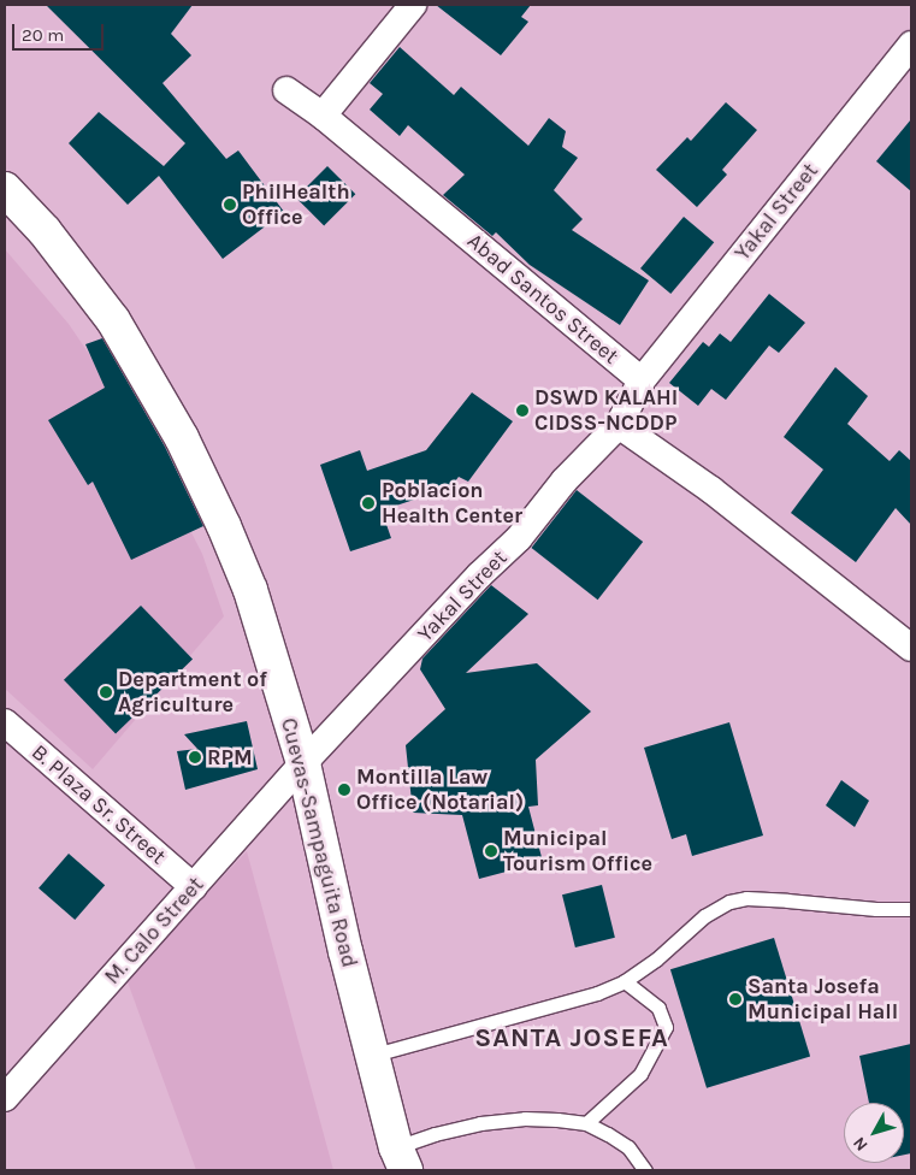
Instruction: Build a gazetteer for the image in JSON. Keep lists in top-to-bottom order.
{
  "streets": {
    "main road": ["Cuevas-Sampaguita Road"],
    "street": [
      "Yakal Street",
      "Abad Santos Street",
      "B. Plaza Sr. Street",
      "M. Calo Street"
    ]
  },
  "crossings": [
    ["Yakal Street", "Abad Santos Street"],
    ["Yakal Street", "Cuevas-Sampaguita Road"],
    ["Yakal Street", "M. Calo Street"],
    ["B. Plaza Sr. Street", "M. Calo Street"],
    ["Cuevas-Sampaguita Road", "M. Calo Street"]
  ],
  "districts": ["SANTA JOSEFA"],
  "places": [
    "PhilHealth Office",
    "DSWD KALAHI CIDSS-NCDDP",
    "Poblacion Health Center",
    "Department of Agriculture",
    "RPM",
    "Montilla Law Office (Notarial)",
    "Municipal Tourism Office",
    "Santa Josefa Municipal Hall"
  ],
  "scale_bar": "20 m",
  "north": "bottom left"
}
